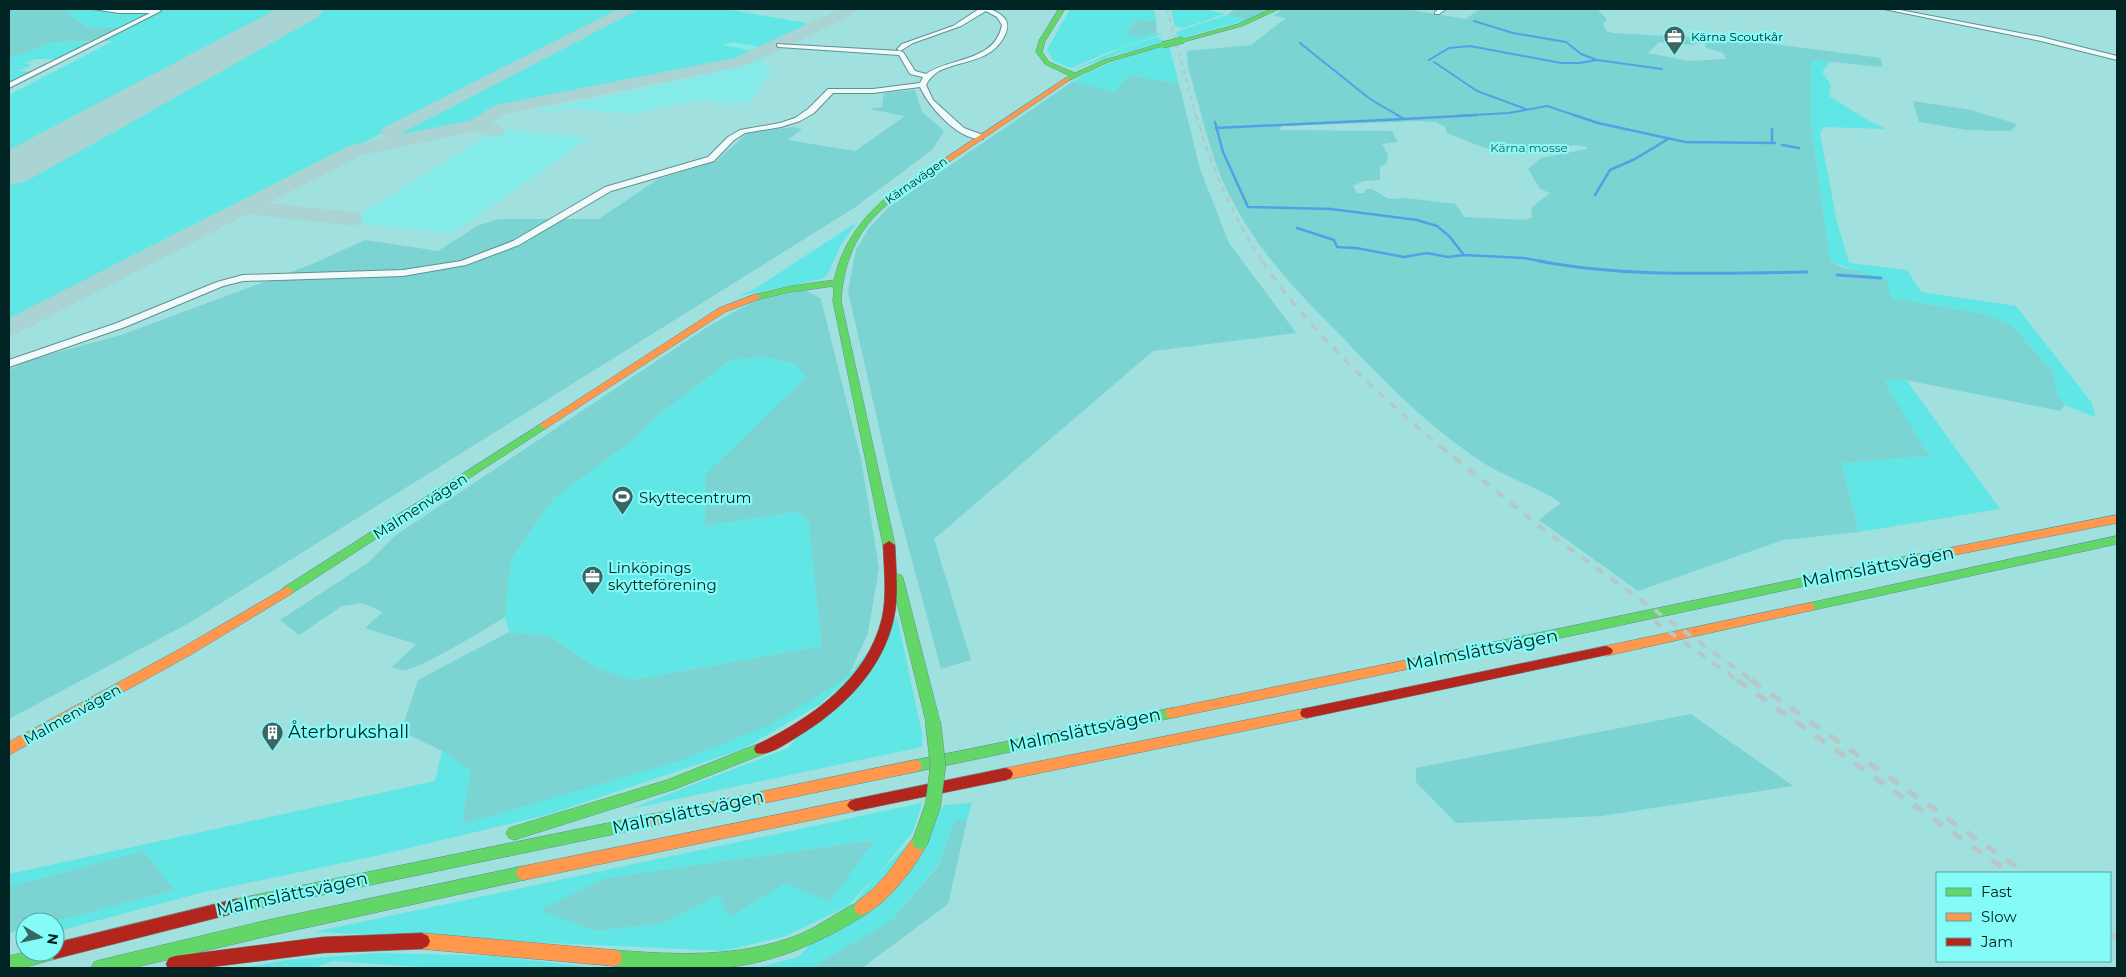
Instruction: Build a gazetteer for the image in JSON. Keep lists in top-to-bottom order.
{
  "streets": {
    "main road": ["Kärnavägen", "Malmenvägen", "Malmslättsvägen"]
  },
  "crossings": [
    ["Kärnavägen", "Malmenvägen"]
  ],
  "parks": ["Kärna mosse"],
  "places": {
    "office": ["Kärna Scoutkår", "Linköpings skytteförening"],
    "sports": ["Skyttecentrum"],
    "building": ["Återbrukshall"]
  },
  "legend": ["Fast", "Slow", "Jam"],
  "north": "right"
}
